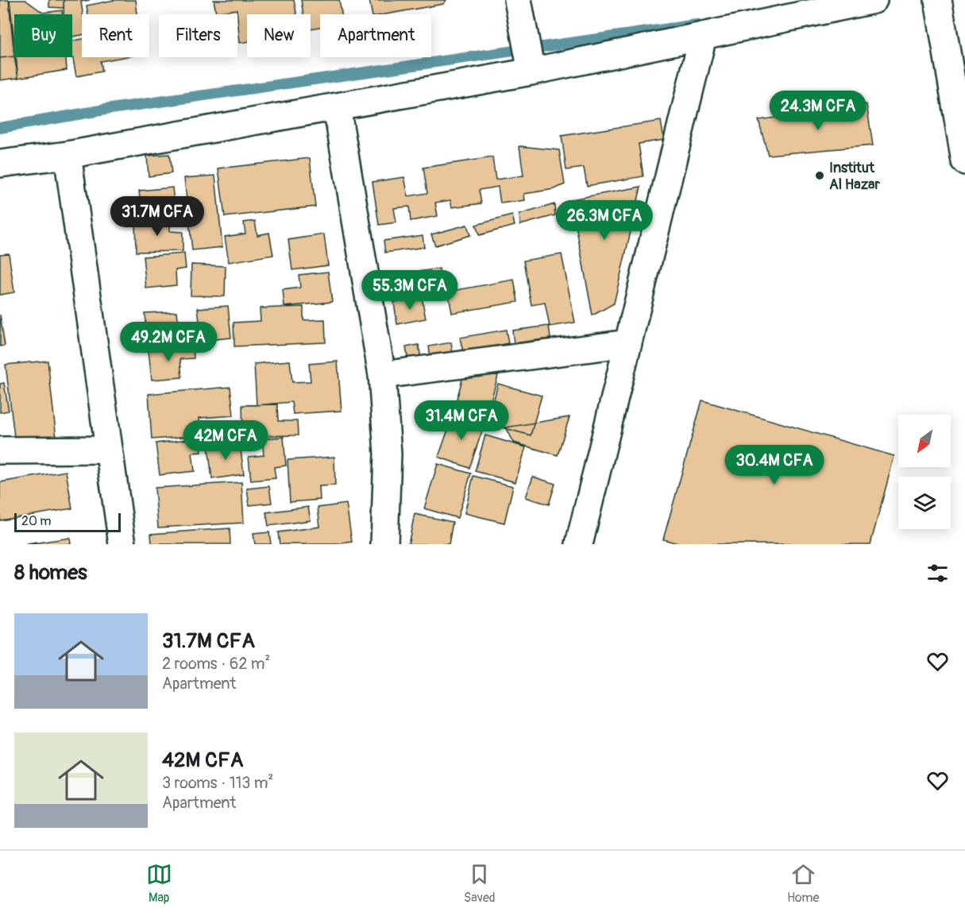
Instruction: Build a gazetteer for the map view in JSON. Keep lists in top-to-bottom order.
{
  "places": ["Institut Al Hazar"],
  "scale_bar": "20 m",
  "north": "bottom left",
  "page": {
    "chip": [
      "Buy",
      "Rent",
      "Filters",
      "New",
      "Apartment"
    ],
    "price": [
      "24.3M CFA",
      "31.7M CFA",
      "26.3M CFA",
      "55.3M CFA",
      "49.2M CFA",
      "31.4M CFA",
      "42M CFA",
      "30.4M CFA"
    ],
    "scale": "20 m",
    "heading": "8 homes",
    "list": [
      {
        "name": "31.7M CFA",
        "note": "2 rooms · 62 m² · Apartment"
      },
      {
        "name": "42M CFA",
        "note": "3 rooms · 113 m² · Apartment"
      }
    ],
    "tabs": ["Map", "Saved", "Home"]
  }
}
